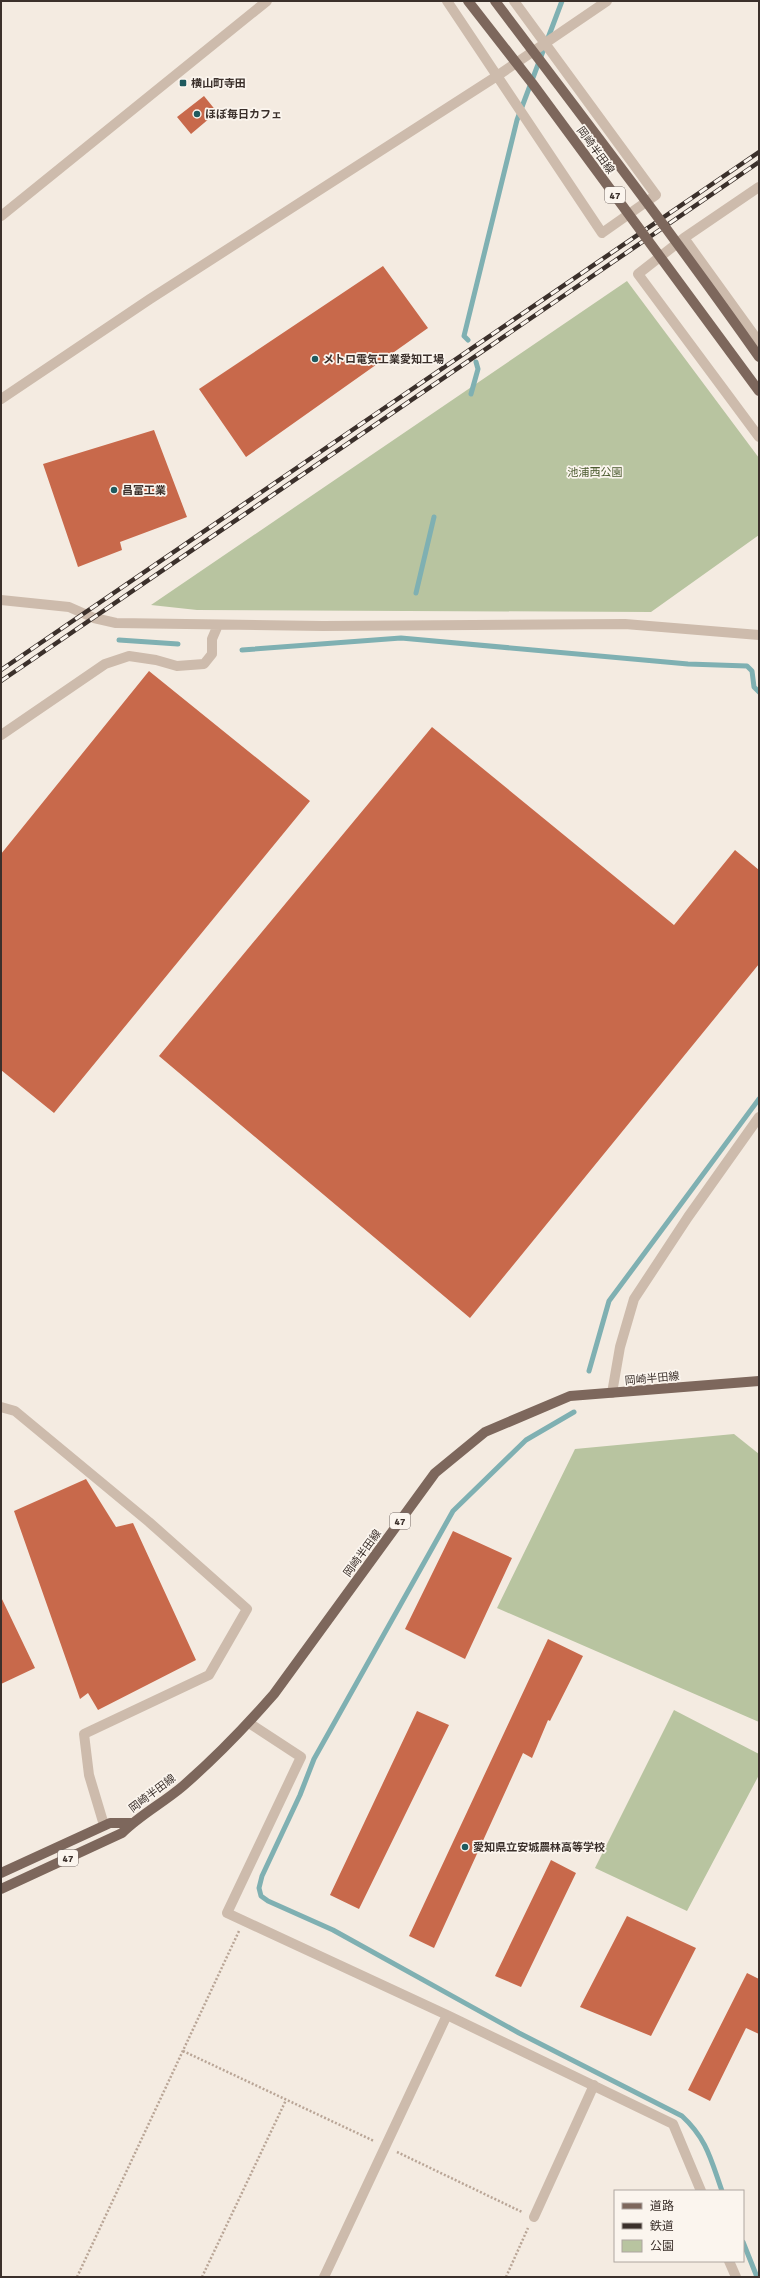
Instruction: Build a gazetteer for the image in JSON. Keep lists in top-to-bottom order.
{
  "streets": {
    "main road": ["岡崎半田線", "47"]
  },
  "parks": ["池浦西公園"],
  "places": {
    "transit": ["横山町寺田"],
    "other": [
      "ほぼ毎日カフェ",
      "メトロ電気工業愛知工場",
      "昌富工業",
      "愛知県立安城農林高等学校"
    ]
  },
  "legend": ["道路", "鉄道", "公園"]
}
